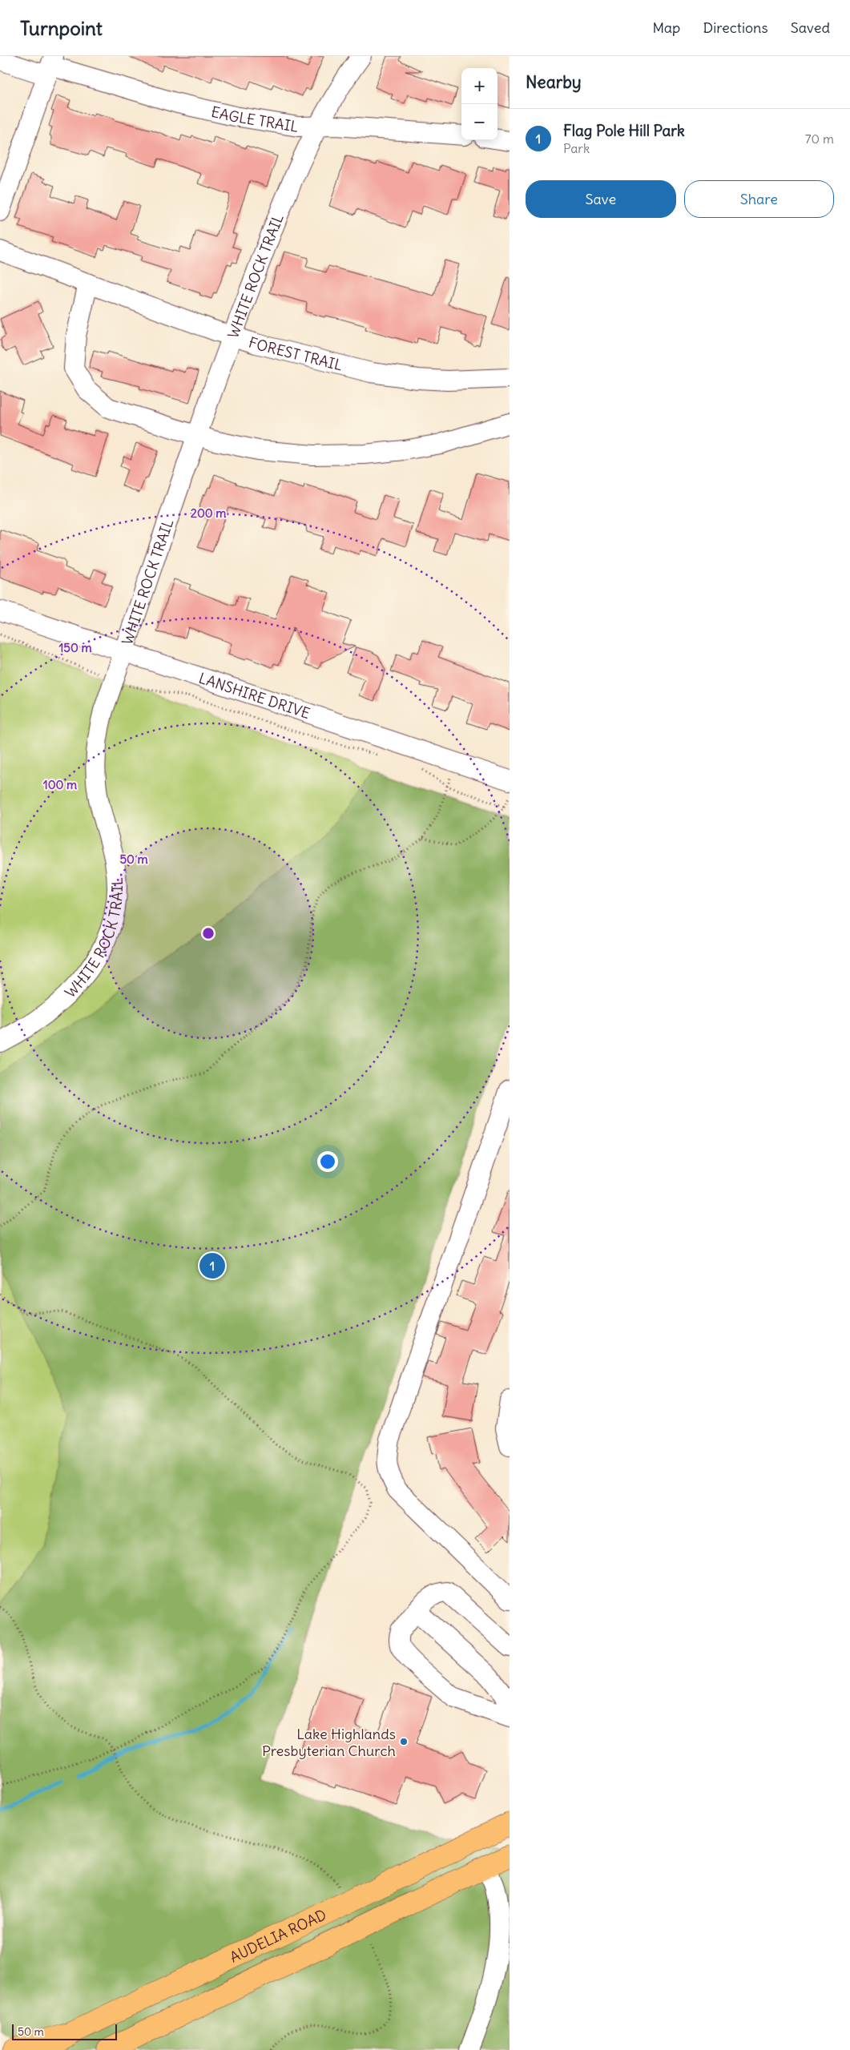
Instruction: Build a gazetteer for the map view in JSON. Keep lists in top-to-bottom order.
{
  "streets": {
    "main road": ["AUDELIA ROAD"],
    "street": [
      "EAGLE TRAIL",
      "WHITE ROCK TRAIL",
      "FOREST TRAIL",
      "LANSHIRE DRIVE"
    ]
  },
  "crossings": [
    ["EAGLE TRAIL", "WHITE ROCK TRAIL"],
    ["WHITE ROCK TRAIL", "FOREST TRAIL"],
    ["WHITE ROCK TRAIL", "LANSHIRE DRIVE"]
  ],
  "places": ["Lake Highlands Presbyterian Church"],
  "scale_bar": "50 m",
  "page": {
    "header": "Turnpoint",
    "nav": ["Map", "Directions", "Saved"],
    "heading": "Nearby",
    "map_buttons": ["+", "−"],
    "list": [
      {
        "mark": "1",
        "name": "Flag Pole Hill Park",
        "note": "Park",
        "value": "70 m"
      }
    ],
    "buttons": ["Save", "Share"],
    "pins": "1",
    "scale": "50 m"
  },
  "rings": [
    "200 m",
    "150 m",
    "100 m",
    "50 m"
  ]
}
